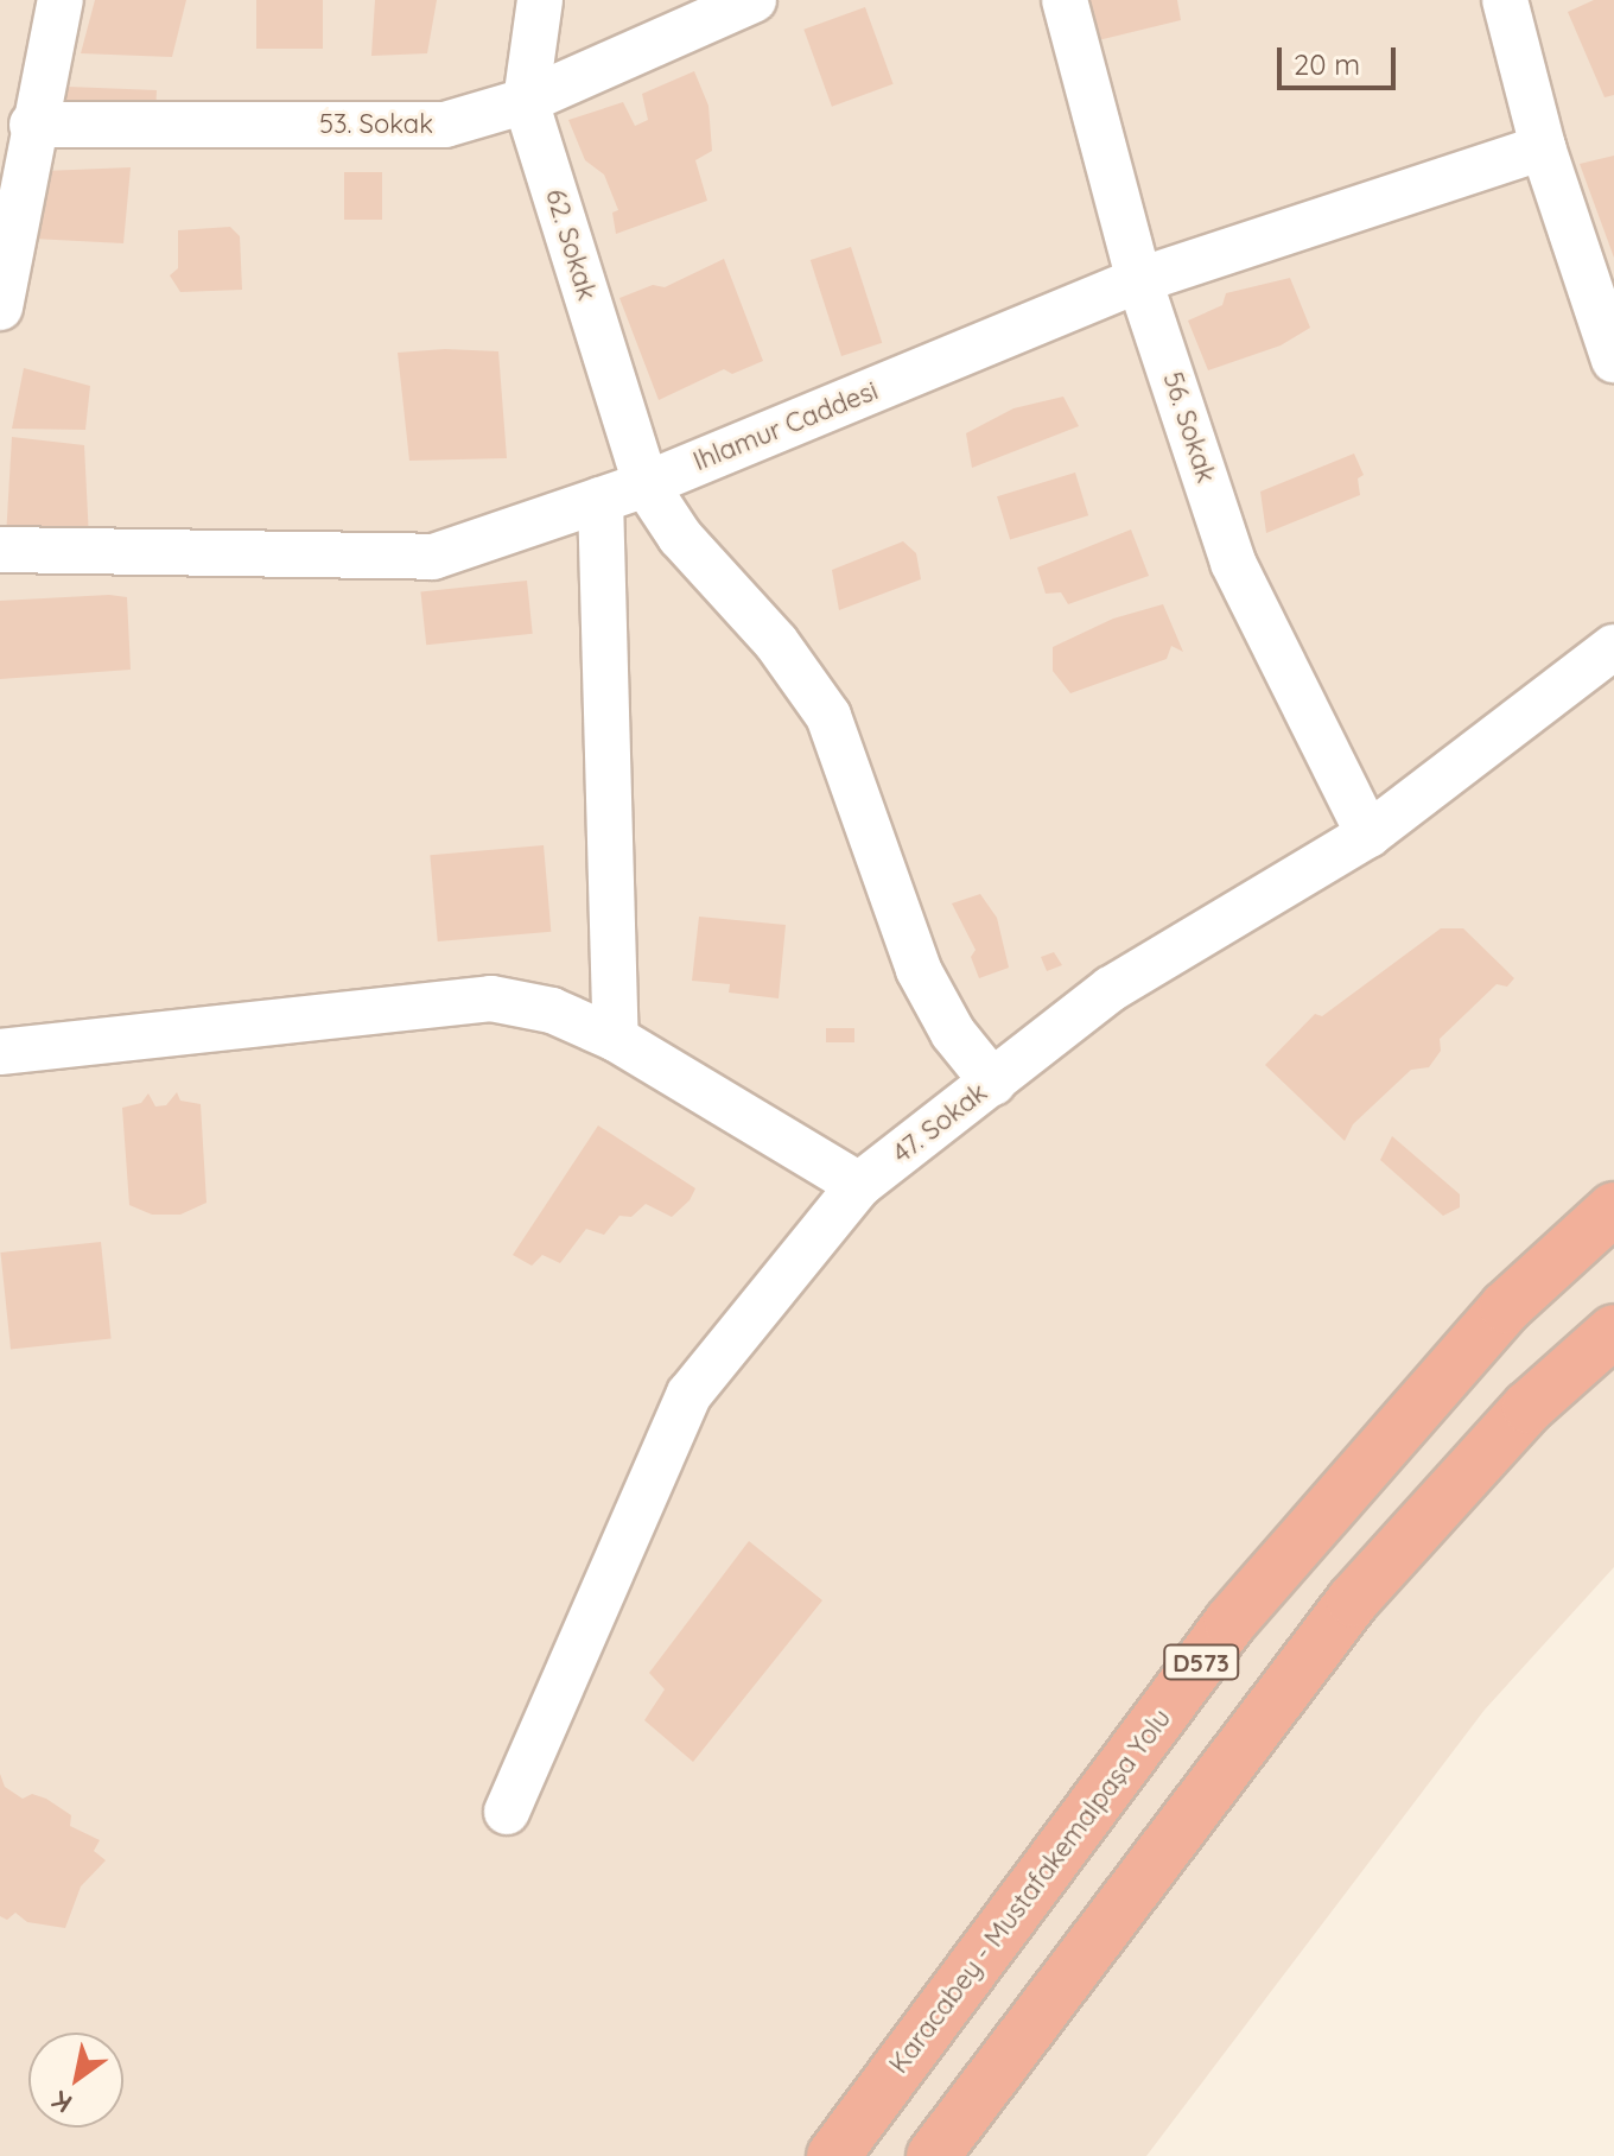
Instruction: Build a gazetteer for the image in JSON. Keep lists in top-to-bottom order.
{
  "streets": {
    "highway": ["D573", "Karacabey - Mustafakemalpaşa Yolu"],
    "street": [
      "53. Sokak",
      "62. Sokak",
      "Ihlamur Caddesi",
      "56. Sokak",
      "47. Sokak"
    ]
  },
  "crossings": [
    ["53. Sokak", "62. Sokak"],
    ["62. Sokak", "Ihlamur Caddesi"],
    ["62. Sokak", "47. Sokak"],
    ["Ihlamur Caddesi", "56. Sokak"],
    ["56. Sokak", "47. Sokak"]
  ],
  "scale_bar": "20 m",
  "north": "bottom left"
}
